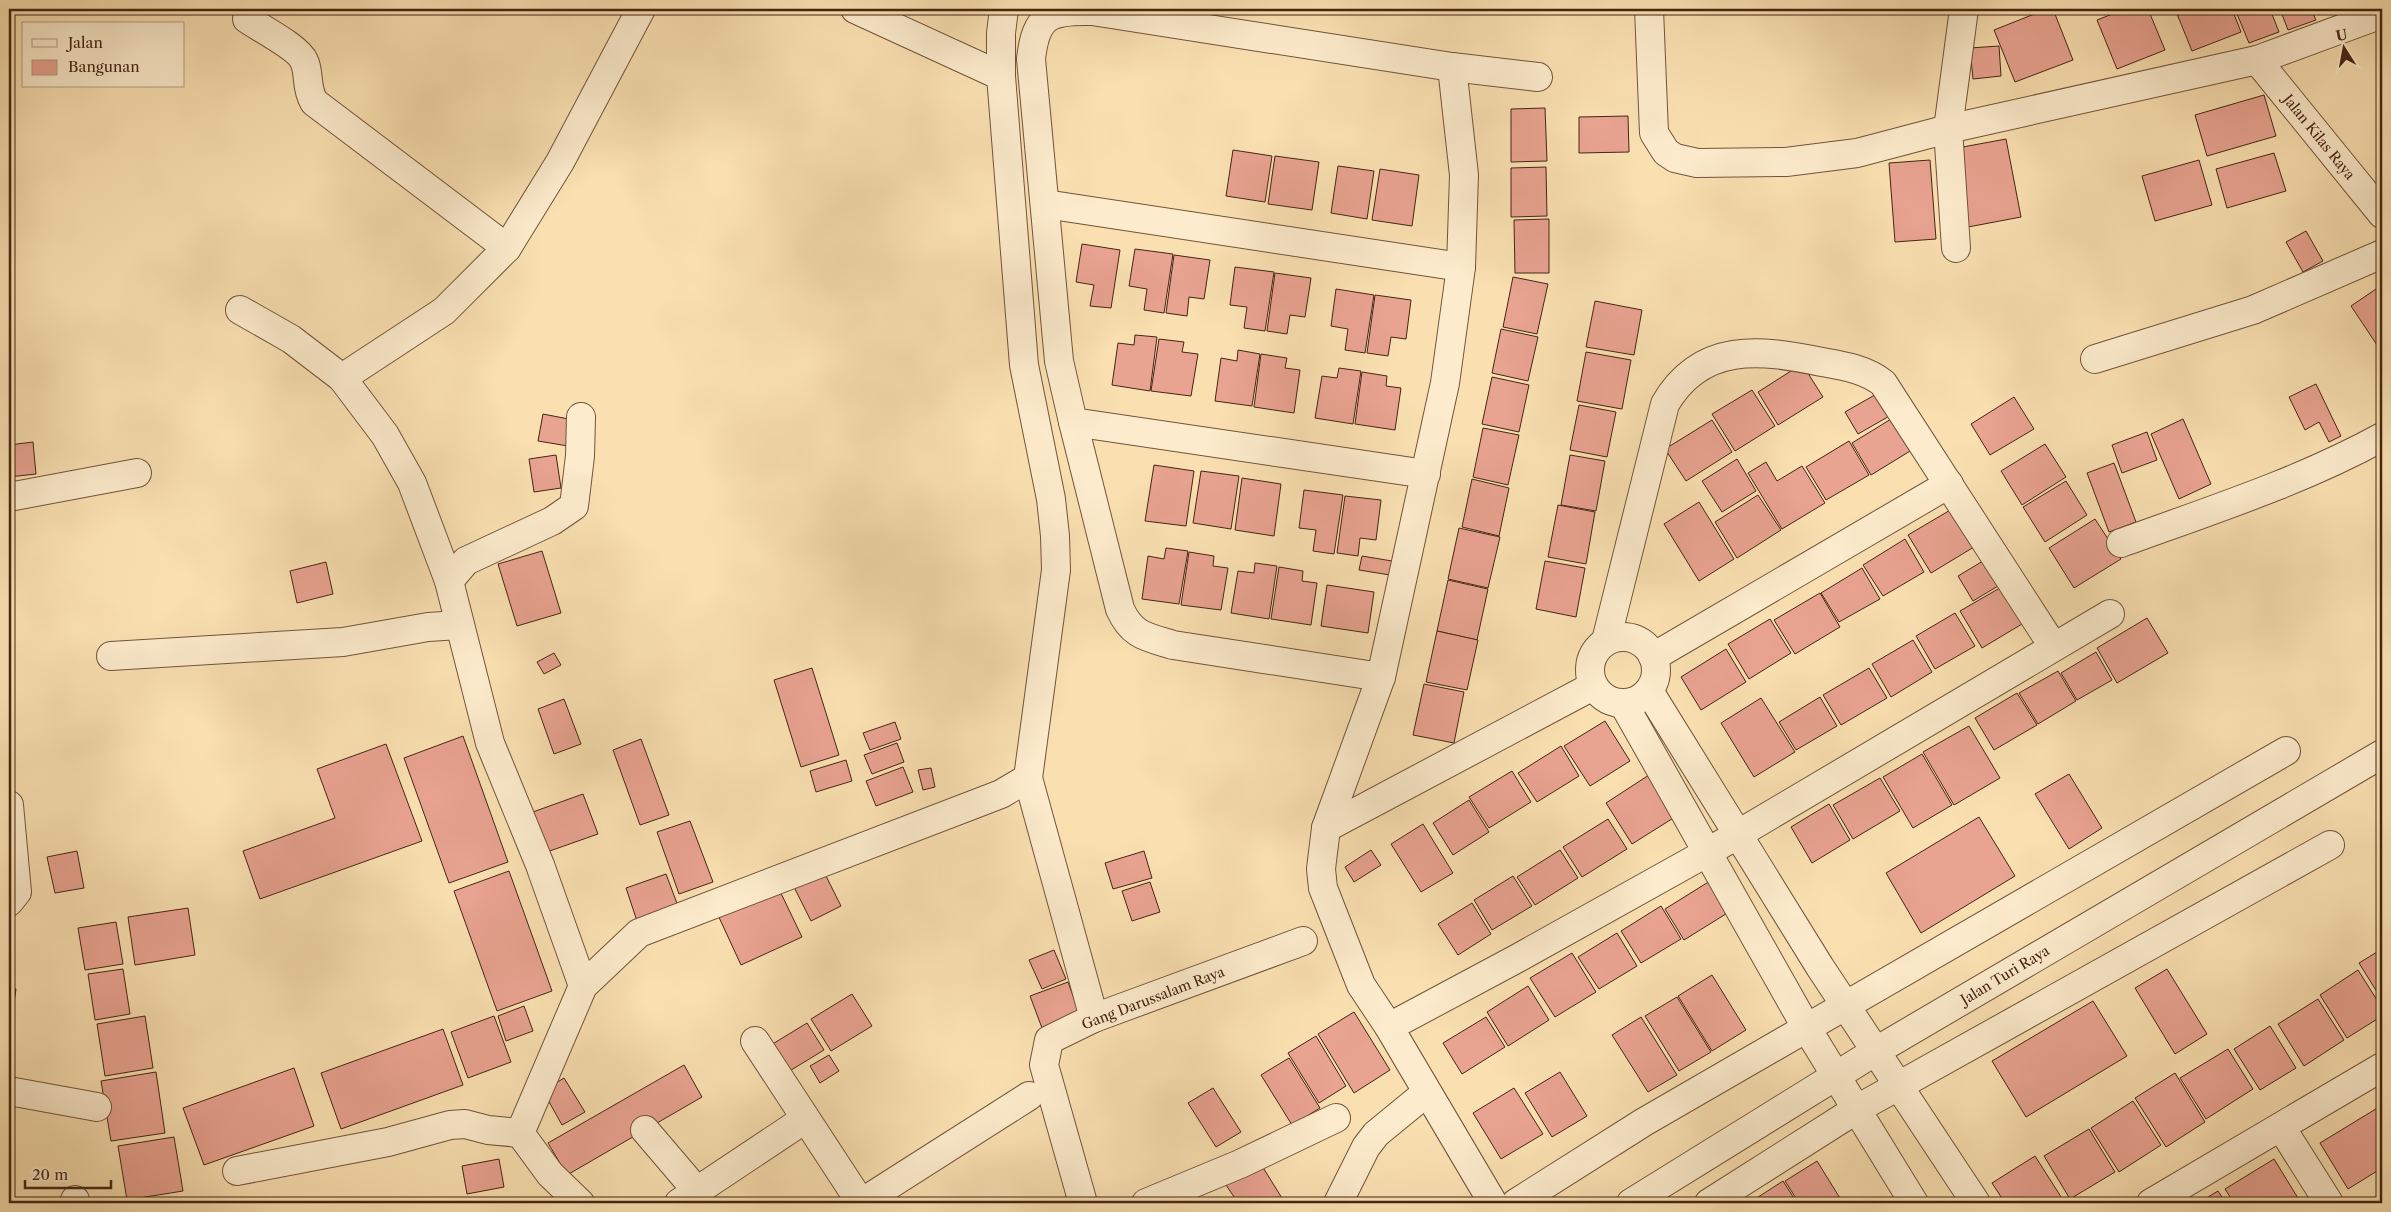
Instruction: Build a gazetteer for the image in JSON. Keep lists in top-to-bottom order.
{
  "streets": {
    "street": ["Jalan Kilas Raya", "Jalan Turi Raya", "Gang Darussalam Raya"]
  },
  "legend": ["Jalan", "Bangunan"],
  "scale_bar": "20 m",
  "north": "top"
}
